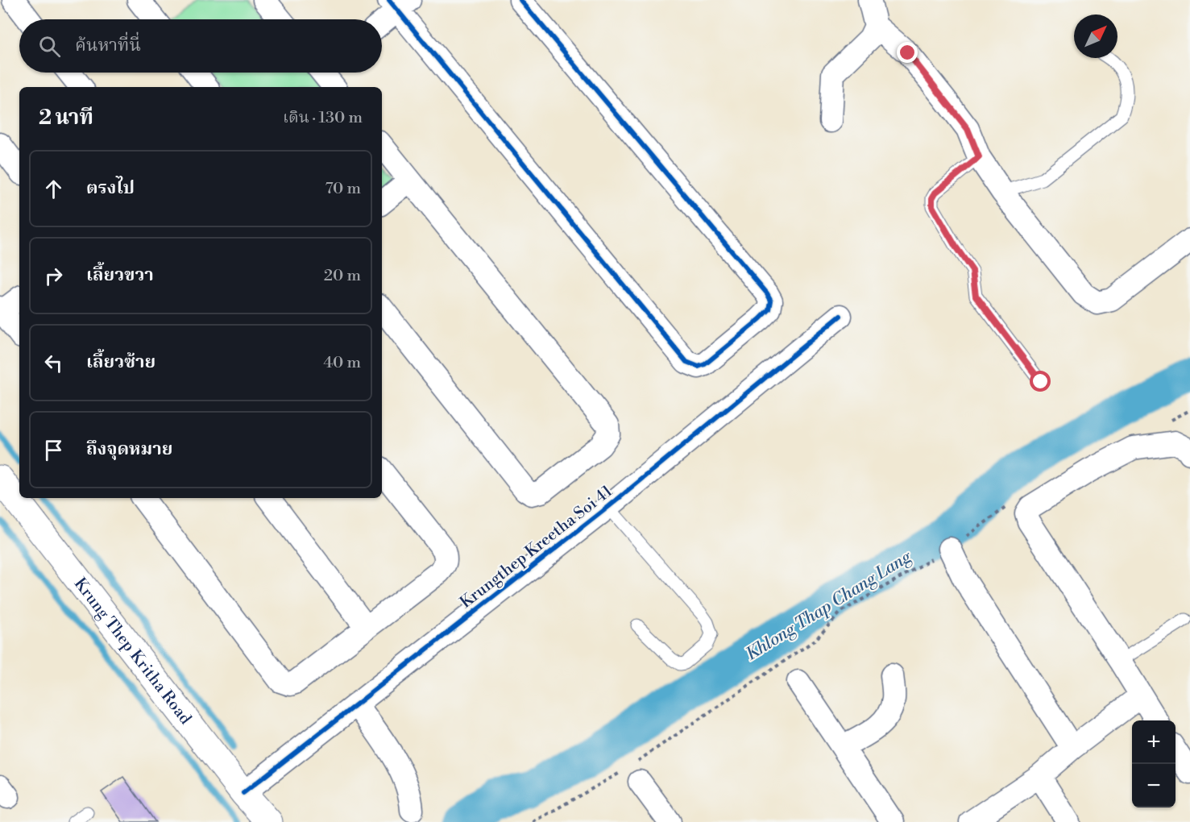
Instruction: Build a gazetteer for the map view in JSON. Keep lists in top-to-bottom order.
{
  "streets": {
    "main road": ["Krung Thep Kritha Road"],
    "street": ["Krungthep Kreetha Soi 41"]
  },
  "crossings": [
    ["Krungthep Kreetha Soi 41", "Krung Thep Kritha Road"]
  ],
  "water": ["Khlong Thap Chang Lang"],
  "north": "top right",
  "page": {
    "search": "ค้นหาที่นี่",
    "heading": ["2 นาที", "เดิน · 130 m"],
    "list": [
      ["ตรงไป", "70 m"],
      ["เลี้ยวขวา", "20 m"],
      ["เลี้ยวซ้าย", "40 m"],
      "ถึงจุดหมาย"
    ],
    "map_buttons": ["+", "−"]
  }
}
